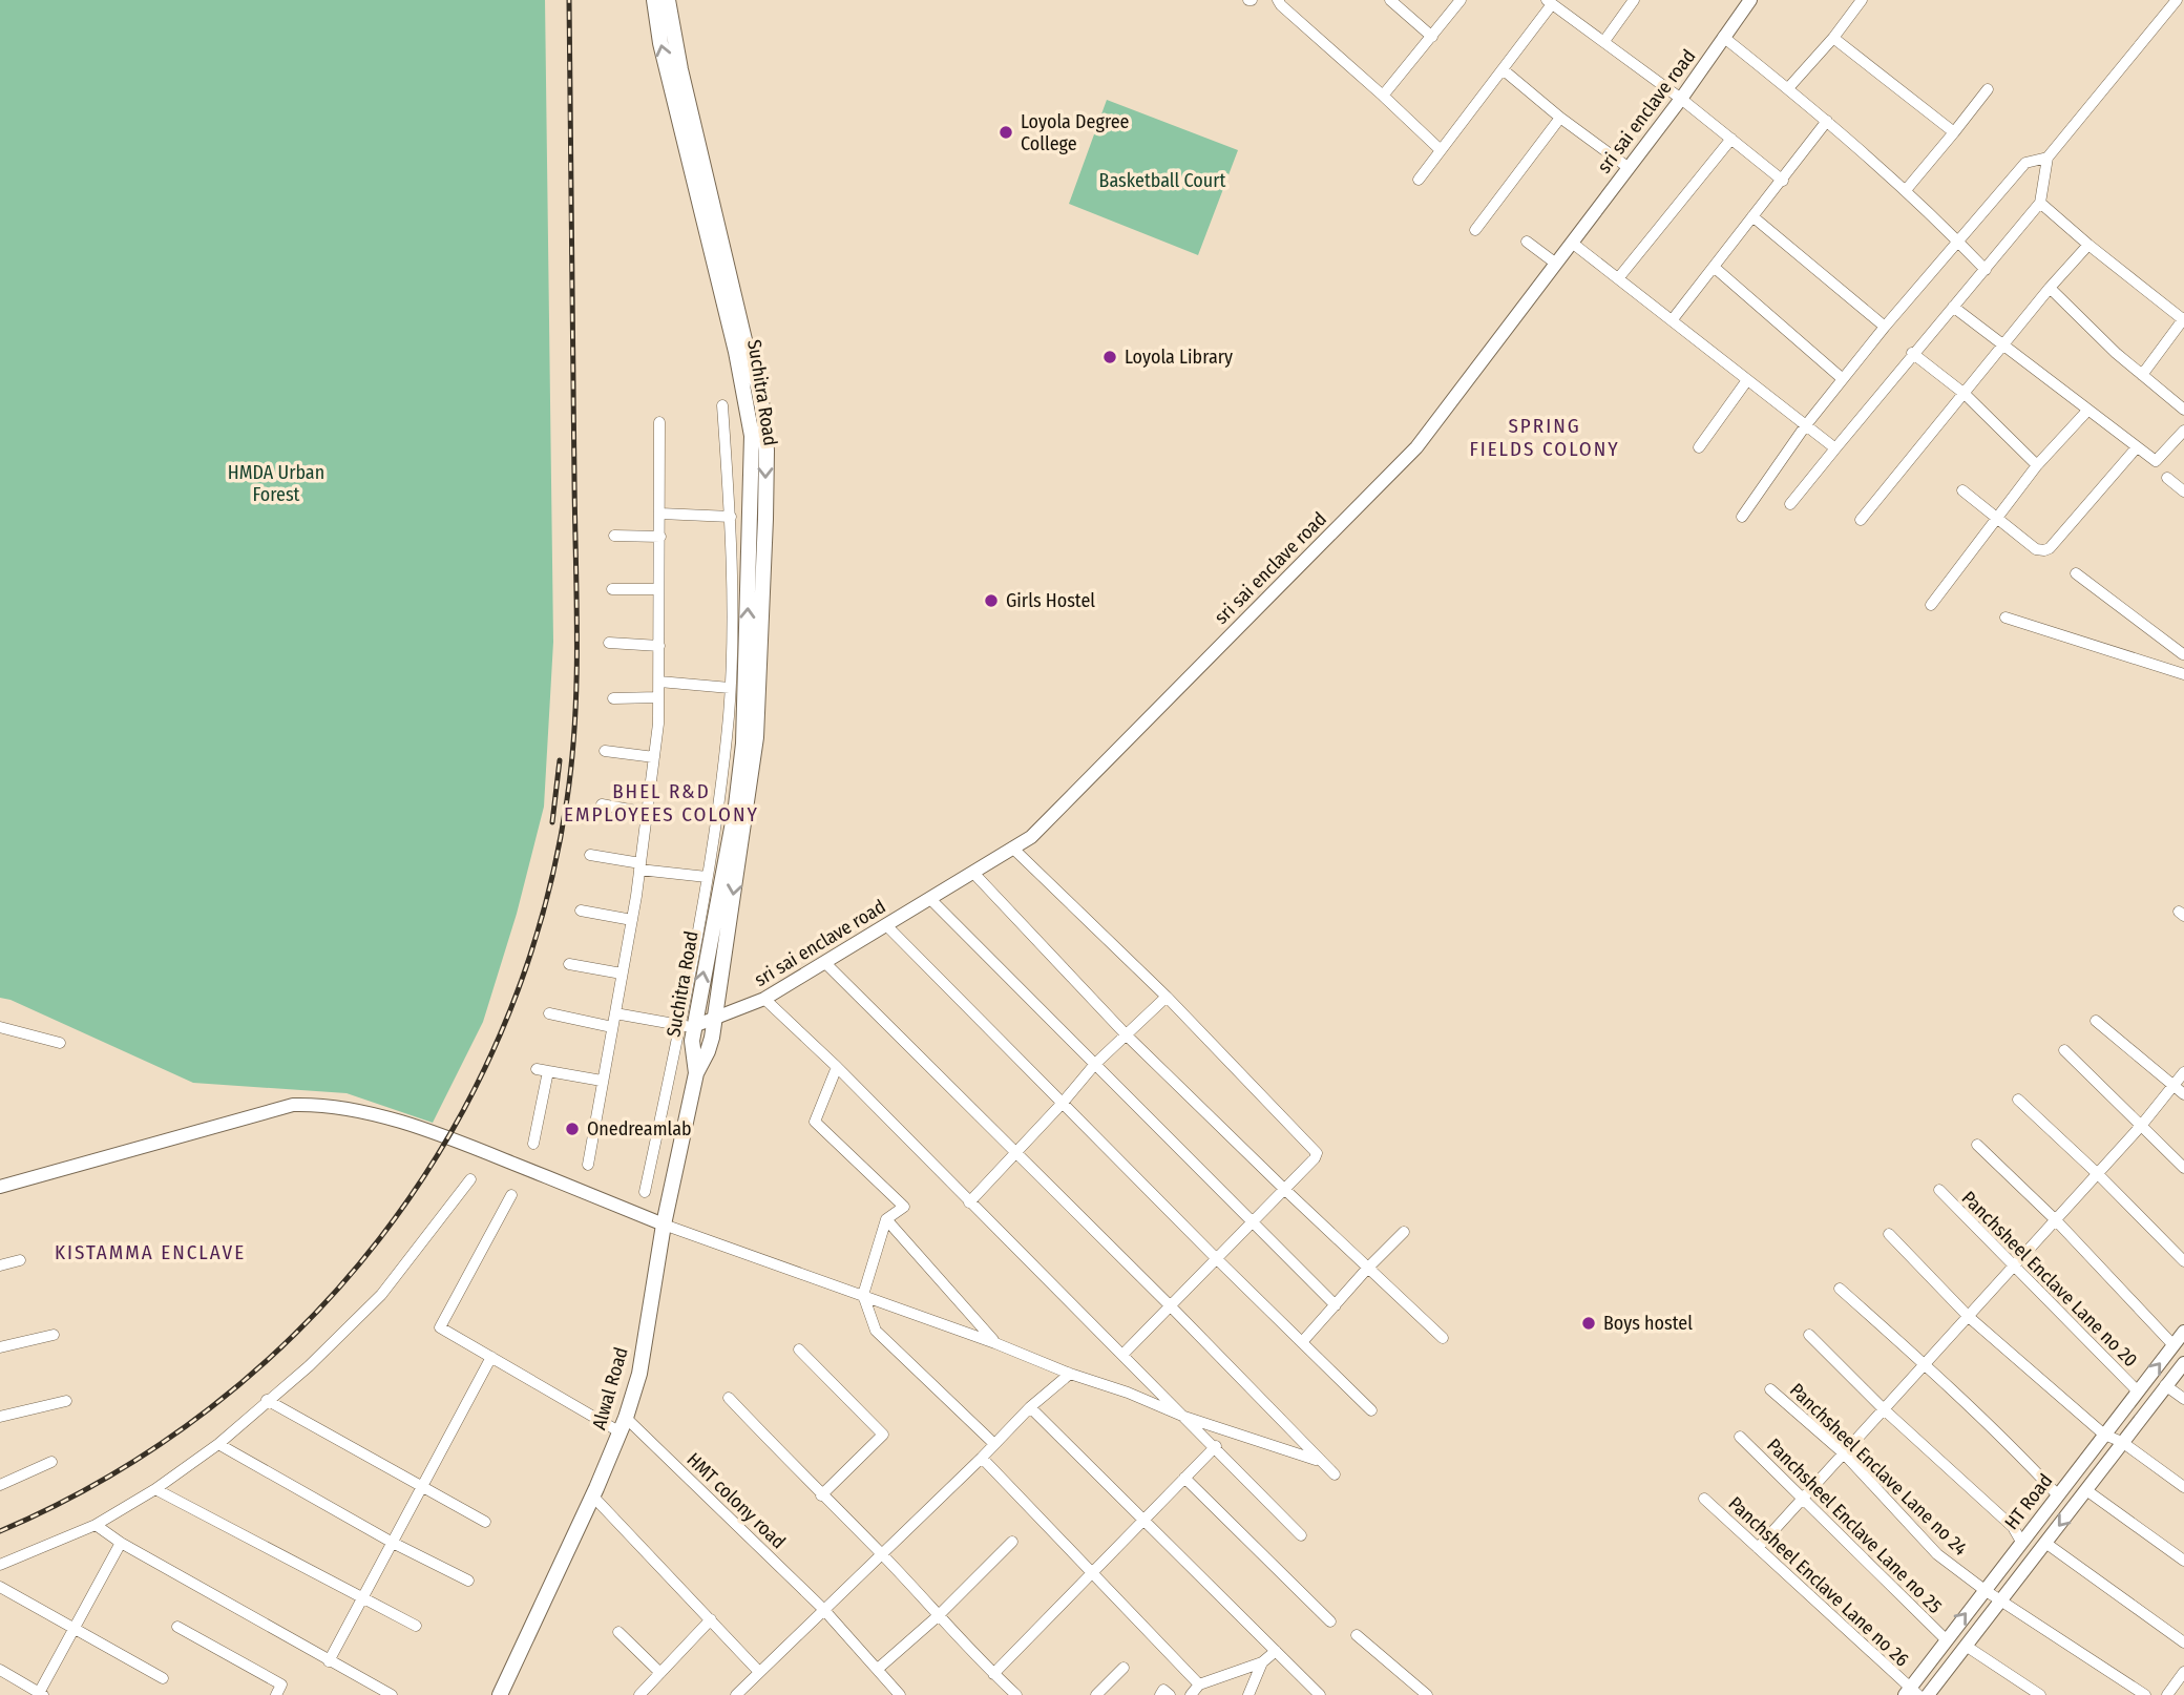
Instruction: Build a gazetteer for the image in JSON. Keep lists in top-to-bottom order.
{
  "streets": {
    "main road": ["Suchitra Road", "Alwal Road"],
    "street": [
      "sri sai enclave road",
      "Panchsheel Enclave Lane no 20",
      "Panchsheel Enclave Lane no 24",
      "HMT colony road",
      "HT Road",
      "Panchsheel Enclave Lane no 25",
      "Panchsheel Enclave Lane no 26"
    ]
  },
  "crossings": [
    ["sri sai enclave road", "Suchitra Road"],
    ["Suchitra Road", "Alwal Road"],
    ["Panchsheel Enclave Lane no 20", "HT Road"],
    ["Alwal Road", "HMT colony road"],
    ["Panchsheel Enclave Lane no 24", "HT Road"],
    ["HT Road", "Panchsheel Enclave Lane no 25"],
    ["HT Road", "Panchsheel Enclave Lane no 26"]
  ],
  "districts": ["SPRING FIELDS COLONY", "BHEL R&D EMPLOYEES COLONY", "KISTAMMA ENCLAVE"],
  "parks": ["Basketball Court", "HMDA Urban Forest"],
  "places": [
    "Loyola Degree College",
    "Loyola Library",
    "Girls Hostel",
    "Onedreamlab",
    "Boys hostel"
  ]
}
